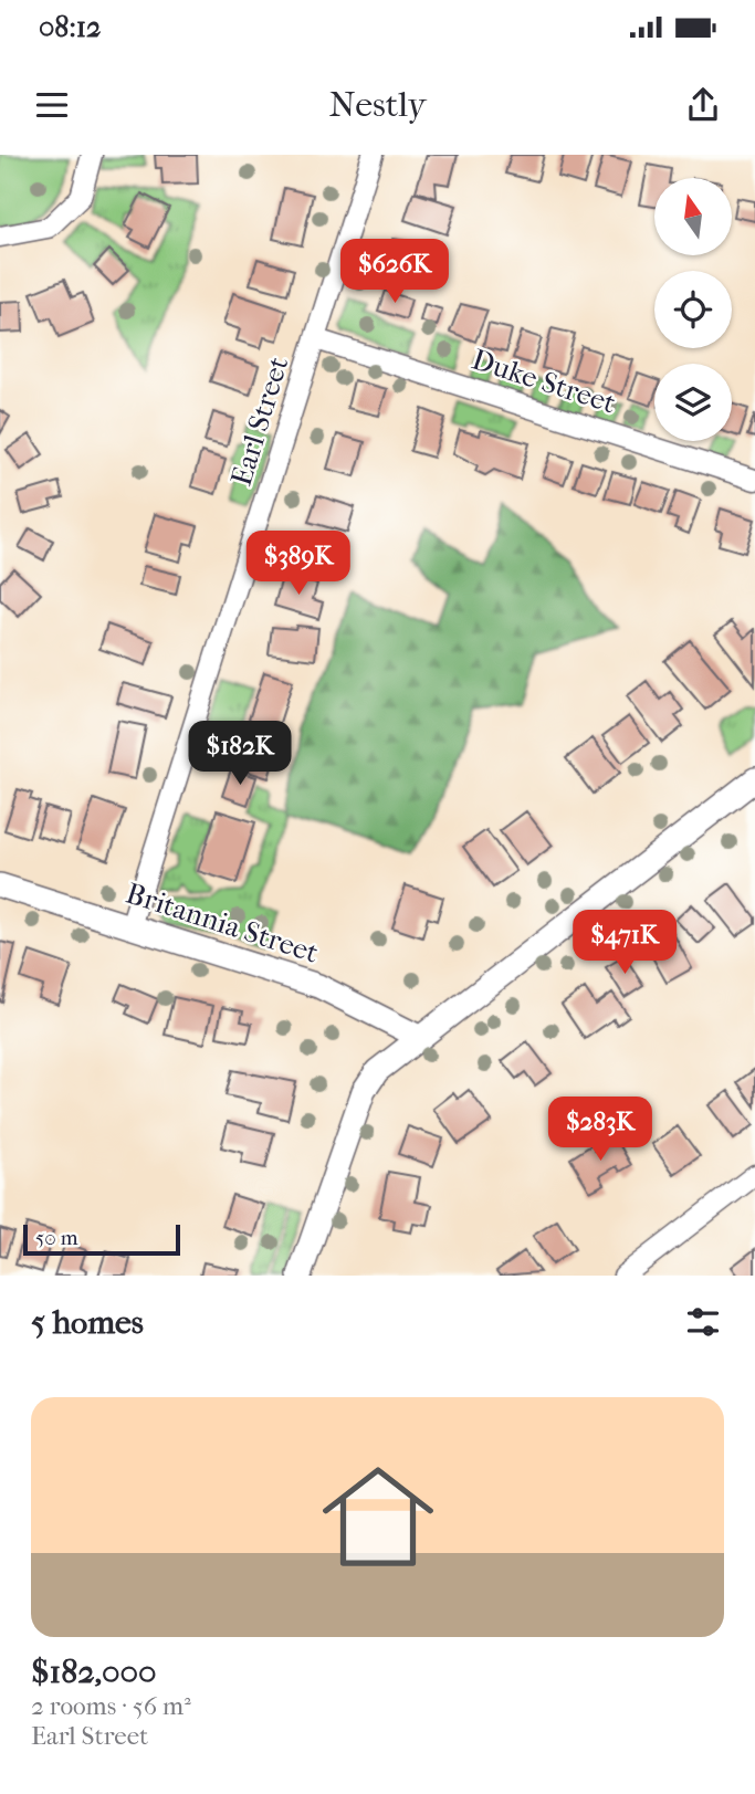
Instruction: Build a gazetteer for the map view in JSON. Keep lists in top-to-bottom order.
{
  "streets": {
    "street": ["Duke Street", "Earl Street", "Britannia Street"]
  },
  "crossings": [
    ["Duke Street", "Earl Street"],
    ["Earl Street", "Britannia Street"]
  ],
  "scale_bar": "50 m",
  "north": "top",
  "page": {
    "status": "08:12",
    "header": "Nestly",
    "price": [
      "$626K",
      "$389K",
      "$182K",
      "$471K",
      "$283K"
    ],
    "scale": "50 m",
    "heading": "5 homes",
    "list": [
      {
        "name": "$182,000",
        "note": "2 rooms · 56 m² · Earl Street"
      }
    ]
  }
}
